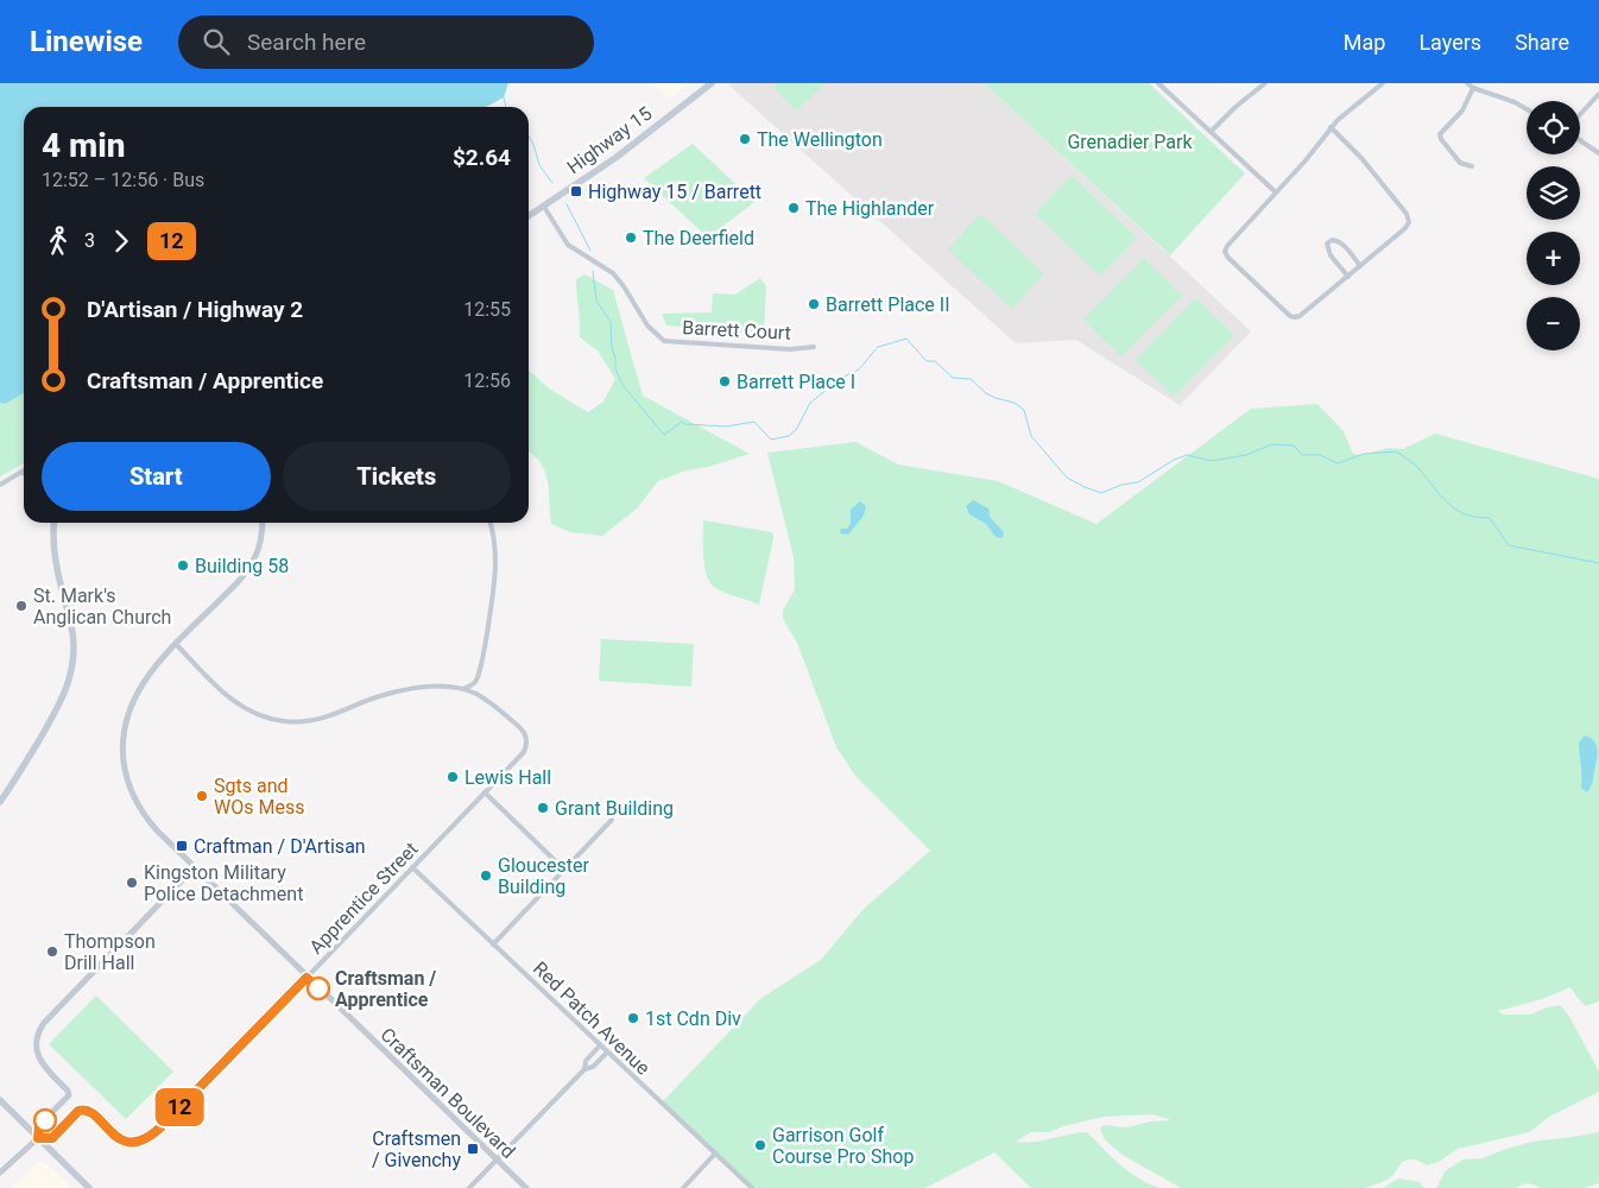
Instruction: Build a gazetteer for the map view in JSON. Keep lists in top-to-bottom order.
{
  "streets": {
    "main road": ["Highway 15"],
    "street": [
      "Barrett Court",
      "Apprentice Street",
      "Red Patch Avenue",
      "Craftsman Boulevard"
    ]
  },
  "crossings": [
    ["Highway 15", "Barrett Court"],
    ["Apprentice Street", "Red Patch Avenue"],
    ["Apprentice Street", "Craftsman Boulevard"]
  ],
  "parks": ["Grenadier Park"],
  "places": {
    "other": [
      "The Wellington",
      "The Highlander",
      "The Deerfield",
      "Barrett Place II",
      "Barrett Place I",
      "Building 58",
      "St. Mark's Anglican Church",
      "Lewis Hall",
      "Sgts and WOs Mess",
      "Grant Building",
      "Gloucester Building",
      "Kingston Military Police Detachment",
      "Thompson Drill Hall",
      "Craftsman / Apprentice",
      "1st Cdn Div",
      "Garrison Golf Course Pro Shop"
    ],
    "transit": ["Highway 15 / Barrett", "Craftman / D'Artisan", "Craftsmen / Givenchy"]
  },
  "lines": ["bus line 12"],
  "page": {
    "header": "Linewise",
    "search": "Search here",
    "nav": ["Map", "Layers", "Share"],
    "on_map": "12",
    "map_buttons": ["+", "−"],
    "heading": ["4 min", "12:52 – 12:56 · Bus", "$2.64"],
    "legs": ["3", "12"],
    "list": [
      {
        "name": "D'Artisan / Highway 2",
        "value": "12:55"
      },
      {
        "name": "Craftsman / Apprentice",
        "value": "12:56"
      }
    ],
    "buttons": ["Start", "Tickets"]
  }
}
